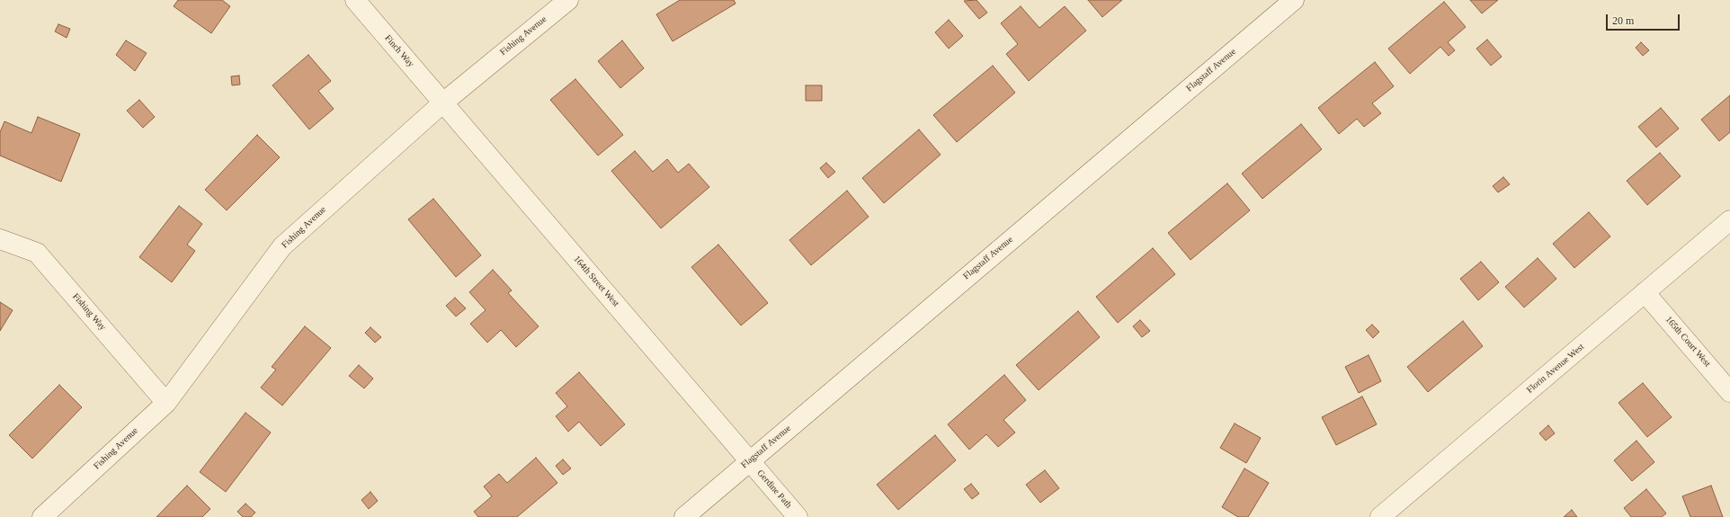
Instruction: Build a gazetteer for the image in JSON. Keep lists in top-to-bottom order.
{
  "streets": {
    "street": [
      "Fishing Avenue",
      "Finch Way",
      "Flagstaff Avenue",
      "164th Street West",
      "Fishing Way",
      "165th Court West",
      "Florin Avenue West",
      "Gerdine Path"
    ]
  },
  "crossings": [
    ["Fishing Avenue", "Finch Way"],
    ["Fishing Avenue", "164th Street West"],
    ["Fishing Avenue", "Fishing Way"],
    ["Finch Way", "164th Street West"],
    ["Flagstaff Avenue", "164th Street West"],
    ["Flagstaff Avenue", "Gerdine Path"],
    ["164th Street West", "Gerdine Path"],
    ["165th Court West", "Florin Avenue West"]
  ],
  "scale_bar": "20 m"
}
